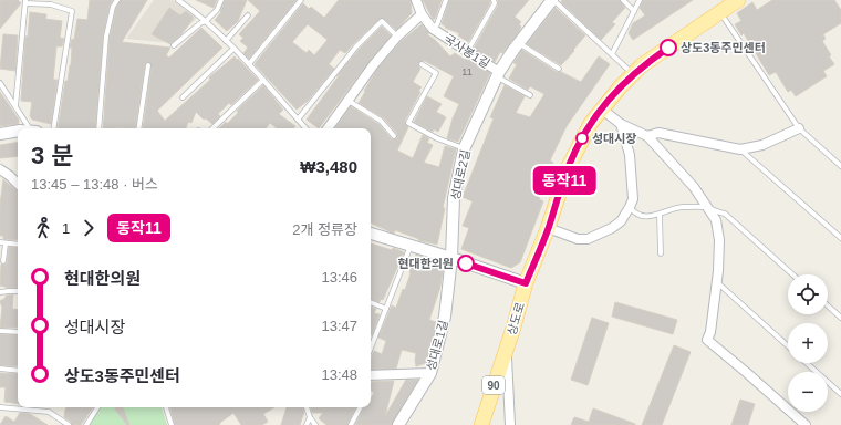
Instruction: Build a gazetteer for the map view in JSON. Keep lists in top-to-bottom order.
{
  "streets": {
    "main road": ["상도로", "90"],
    "street": ["국사봉1길", "성대로2길", "성대로1길"]
  },
  "crossings": [
    ["국사봉1길", "성대로2길"],
    ["성대로2길", "성대로1길"]
  ],
  "places": ["상도3동주민센터", "성대시장", "현대한의원"],
  "lines": ["bus line 동작11"],
  "house_numbers": ["11"],
  "page": {
    "on_map": "동작11",
    "heading": ["3 분", "13:45 – 13:48 · 버스", "₩3,480"],
    "legs": ["1", "동작11", "2개 정류장"],
    "list": [
      {
        "name": "현대한의원",
        "value": "13:46"
      },
      {
        "name": "성대시장",
        "value": "13:47"
      },
      {
        "name": "상도3동주민센터",
        "value": "13:48"
      }
    ],
    "map_buttons": ["+", "−"]
  }
}
